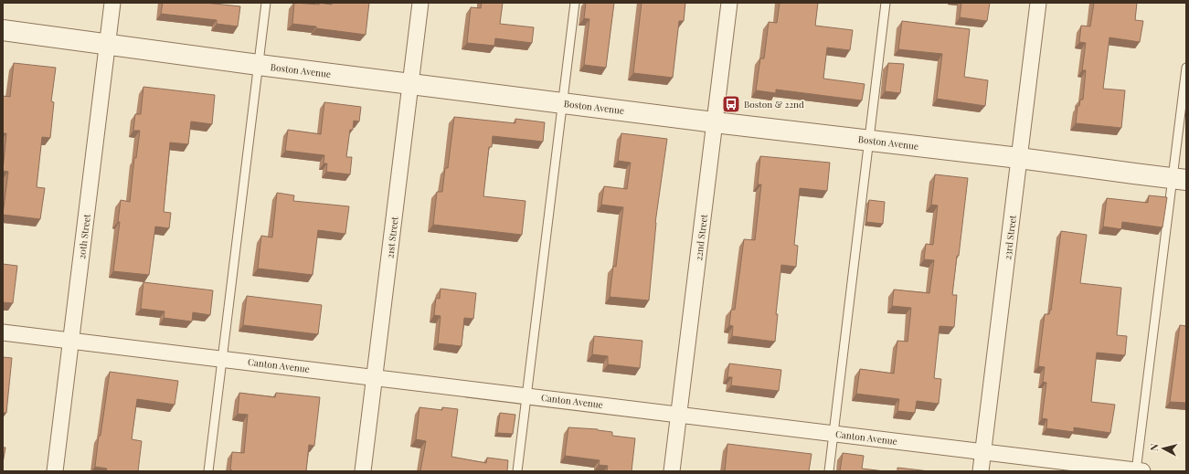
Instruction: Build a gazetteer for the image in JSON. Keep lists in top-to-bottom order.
{
  "streets": {
    "street": [
      "Boston Avenue",
      "20th Street",
      "21st Street",
      "22nd Street",
      "23rd Street",
      "Canton Avenue"
    ]
  },
  "crossings": [
    ["Boston Avenue", "20th Street"],
    ["Boston Avenue", "21st Street"],
    ["Boston Avenue", "22nd Street"],
    ["Boston Avenue", "23rd Street"],
    ["20th Street", "Canton Avenue"],
    ["21st Street", "Canton Avenue"],
    ["22nd Street", "Canton Avenue"],
    ["23rd Street", "Canton Avenue"]
  ],
  "places": {
    "bus stop": ["Boston & 22nd"]
  },
  "north": "left"
}
